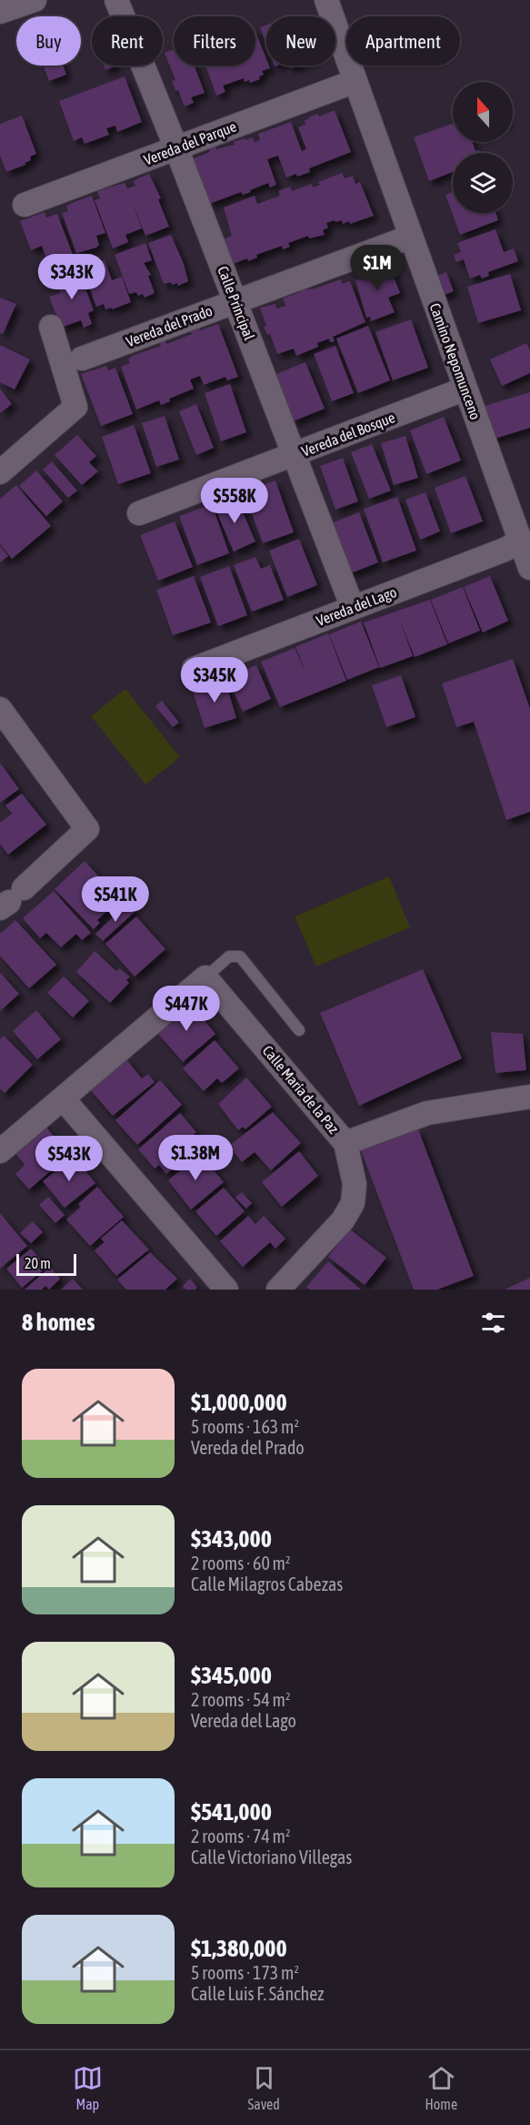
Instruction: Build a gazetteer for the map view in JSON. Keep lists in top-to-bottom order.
{
  "streets": {
    "street": [
      "Vereda del Parque",
      "Calle Principal",
      "Vereda del Prado",
      "Camino Nepomunceno",
      "Vereda del Bosque",
      "Vereda del Lago",
      "Calle María de la Paz"
    ]
  },
  "crossings": [
    ["Vereda del Parque", "Calle Principal"],
    ["Vereda del Parque", "Camino Nepomunceno"],
    ["Calle Principal", "Vereda del Prado"],
    ["Calle Principal", "Vereda del Bosque"],
    ["Calle Principal", "Vereda del Lago"],
    ["Vereda del Prado", "Camino Nepomunceno"],
    ["Camino Nepomunceno", "Vereda del Bosque"],
    ["Camino Nepomunceno", "Vereda del Lago"]
  ],
  "scale_bar": "20 m",
  "north": "top",
  "page": {
    "chip": [
      "Buy",
      "Rent",
      "Filters",
      "New",
      "Apartment"
    ],
    "price": [
      "$1M",
      "$343K",
      "$558K",
      "$345K",
      "$541K",
      "$447K",
      "$1.38M",
      "$543K"
    ],
    "scale": "20 m",
    "heading": "8 homes",
    "list": [
      {
        "name": "$1,000,000",
        "note": "5 rooms · 163 m² · Vereda del Prado"
      },
      {
        "name": "$343,000",
        "note": "2 rooms · 60 m² · Calle Milagros Cabezas"
      },
      {
        "name": "$345,000",
        "note": "2 rooms · 54 m² · Vereda del Lago"
      },
      {
        "name": "$541,000",
        "note": "2 rooms · 74 m² · Calle Victoriano Villegas"
      },
      {
        "name": "$1,380,000",
        "note": "5 rooms · 173 m² · Calle Luis F. Sánchez"
      }
    ],
    "tabs": ["Map", "Saved", "Home"]
  }
}
